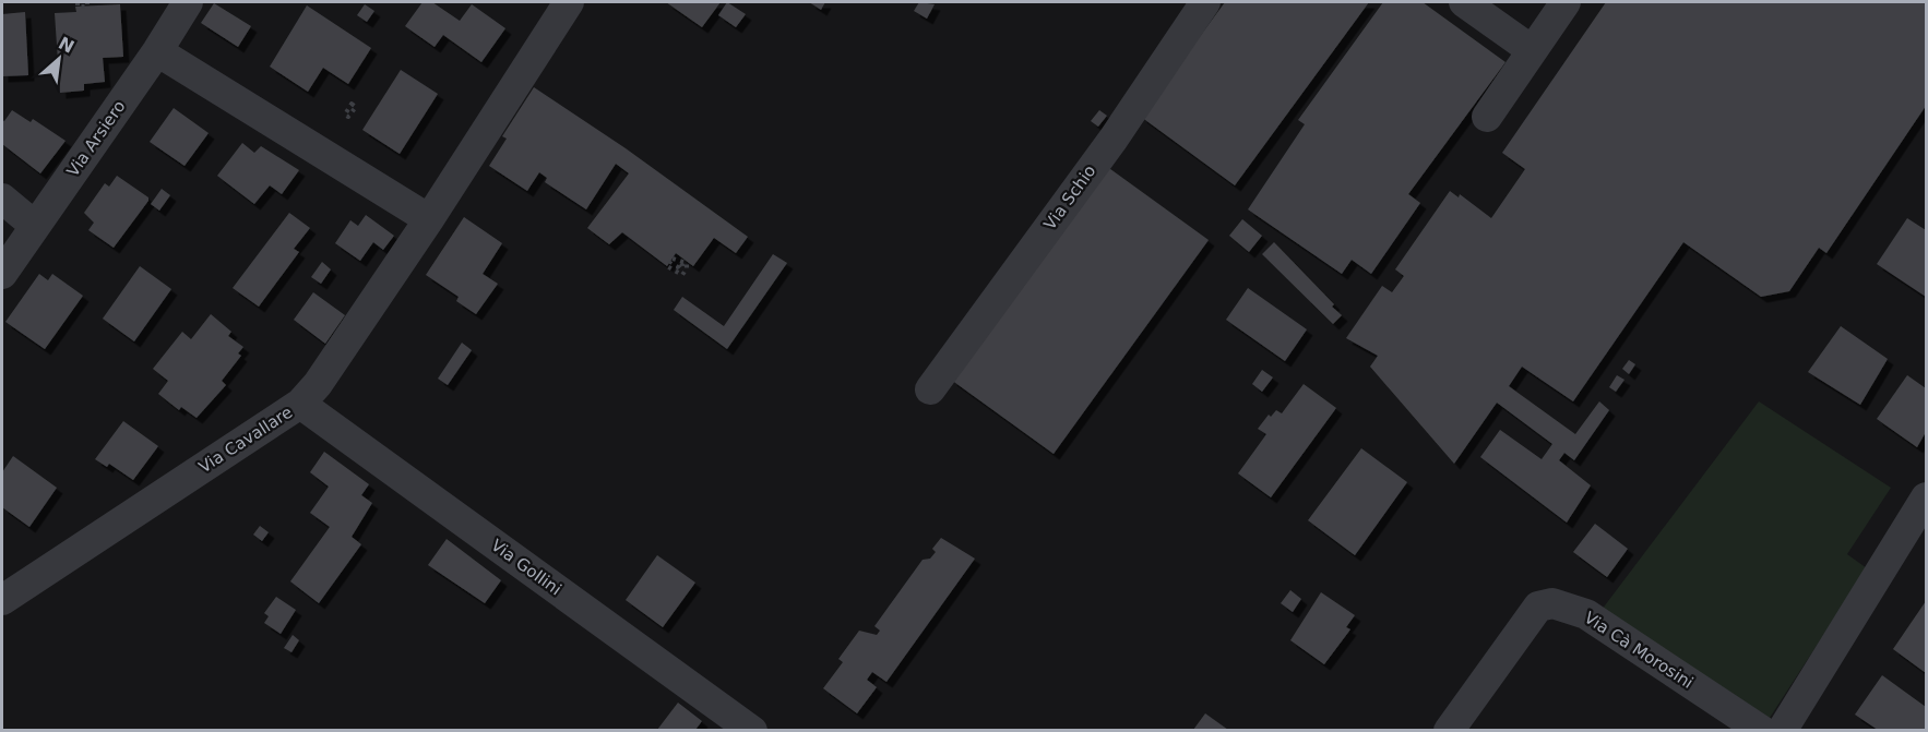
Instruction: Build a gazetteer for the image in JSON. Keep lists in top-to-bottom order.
{
  "streets": {
    "street": [
      "Via Arsiero",
      "Via Schio",
      "Via Cavallare",
      "Via Gollini",
      "Via Cà Morosini"
    ]
  },
  "crossings": [
    ["Via Cavallare", "Via Gollini"]
  ],
  "north": "top right"
}
